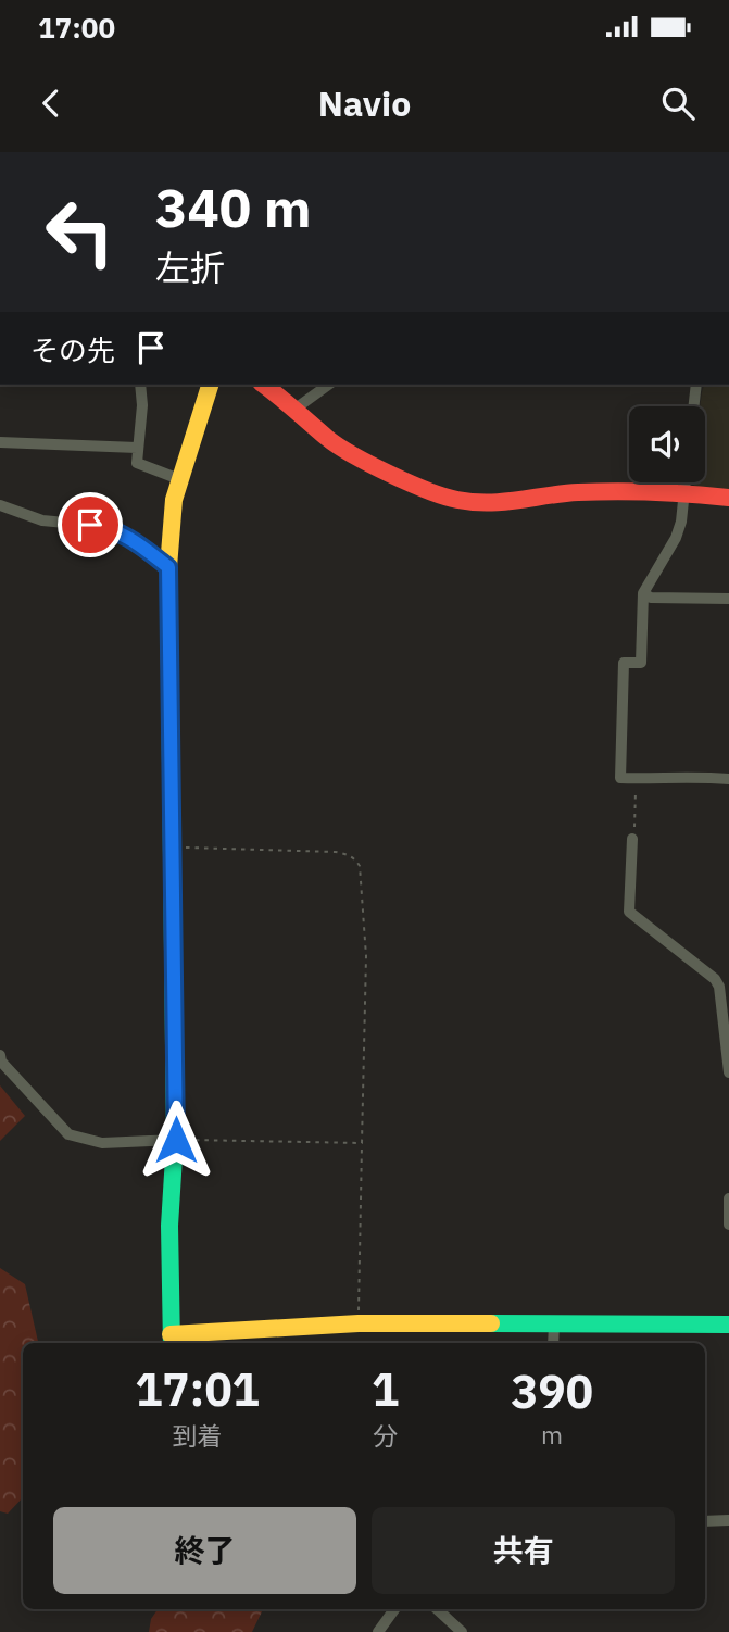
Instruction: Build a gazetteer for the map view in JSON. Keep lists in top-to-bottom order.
{
  "page": {
    "status": "17:00",
    "header": "Navio",
    "turn": ["340 m", "左折"],
    "then": "その先",
    "eta": [
      "17:01",
      "到着",
      "1",
      "分",
      "390",
      "m"
    ],
    "buttons": ["終了", "共有"]
  }
}
